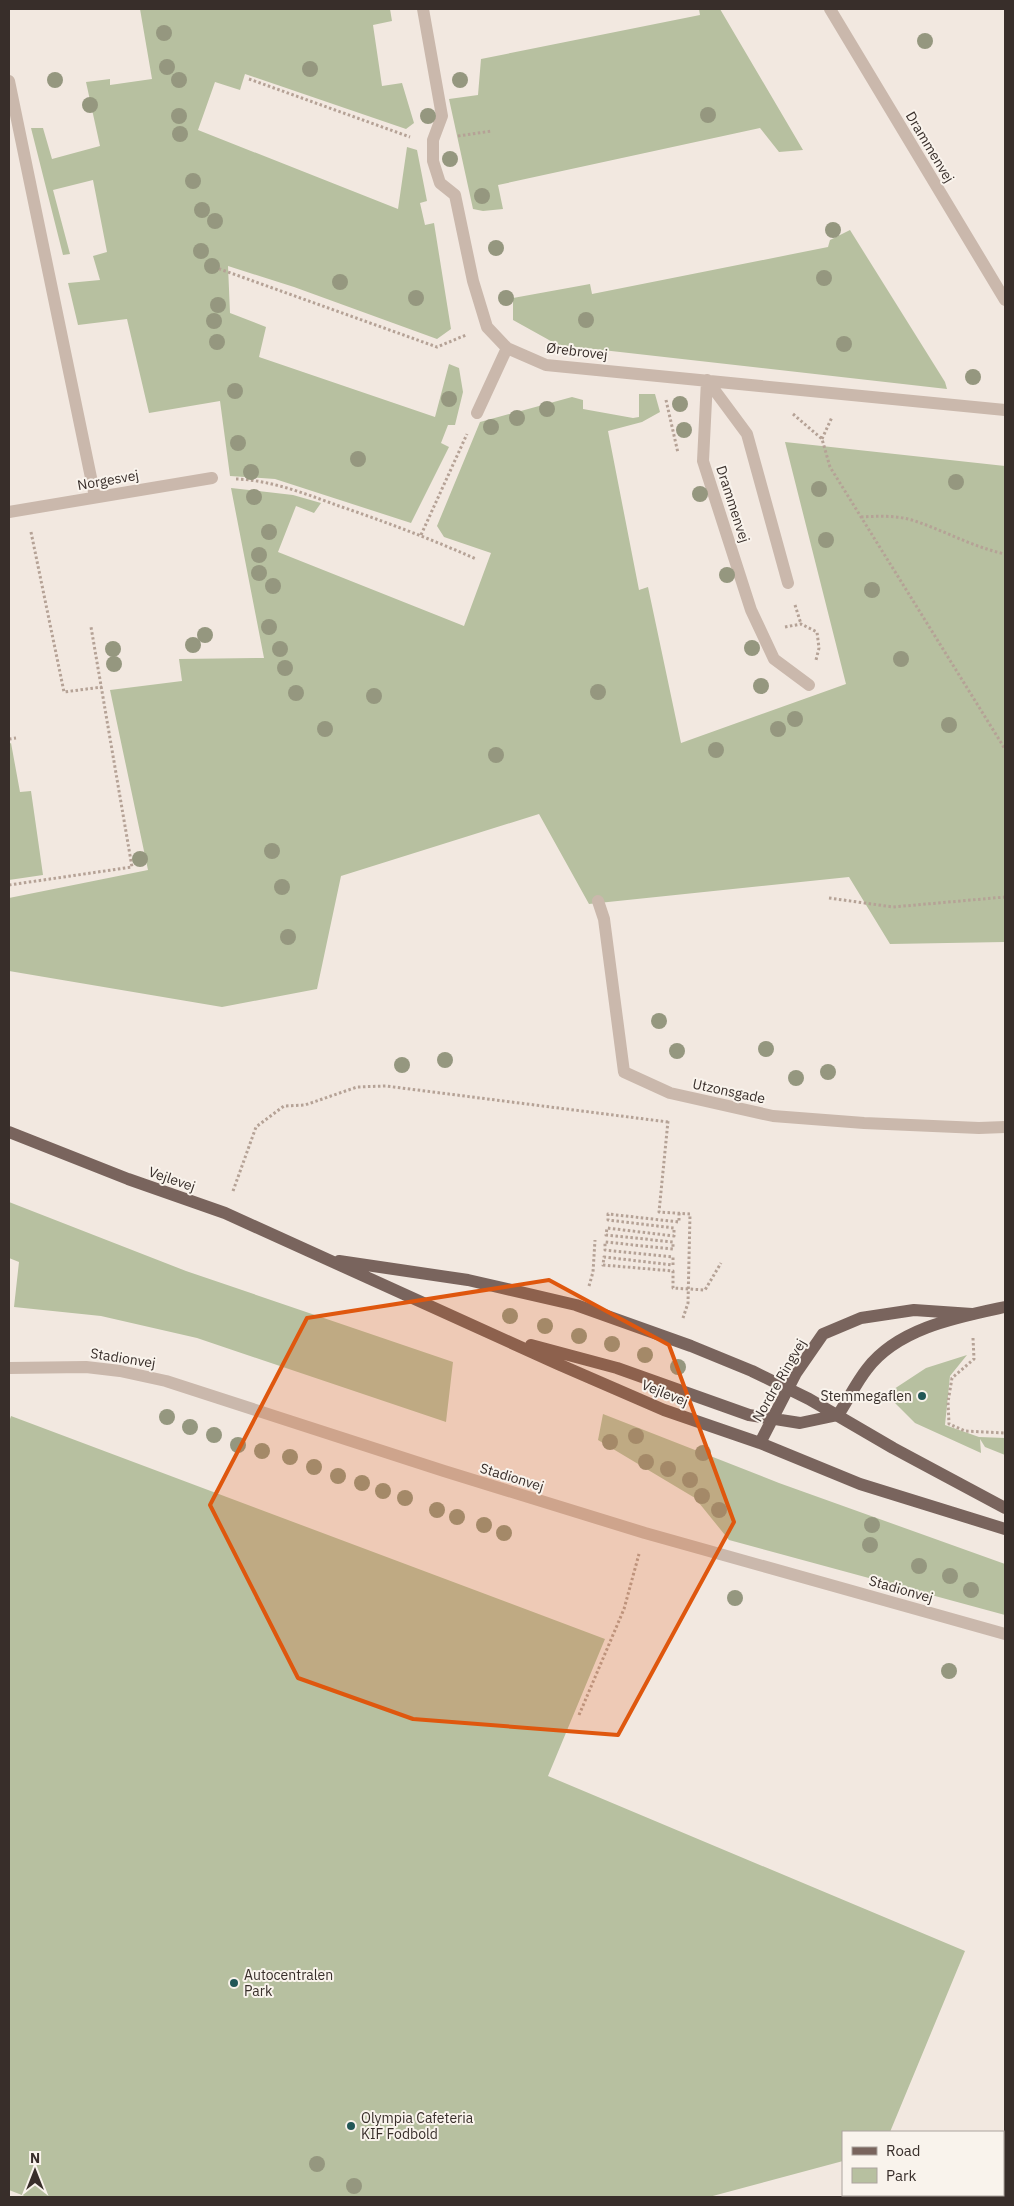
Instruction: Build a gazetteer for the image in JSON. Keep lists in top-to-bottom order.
{
  "streets": {
    "main road": ["Vejlevej", "Nordre Ringvej"],
    "street": [
      "Drammenvej",
      "Ørebrovej",
      "Norgesvej",
      "Utzonsgade",
      "Stadionvej"
    ]
  },
  "crossings": [
    ["Drammenvej", "Ørebrovej"],
    ["Vejlevej", "Nordre Ringvej"]
  ],
  "places": ["Stemmegaflen", "Autocentralen Park", "Olympia Cafeteria KIF Fodbold"],
  "legend": ["Road", "Park"],
  "north": "top"
}
